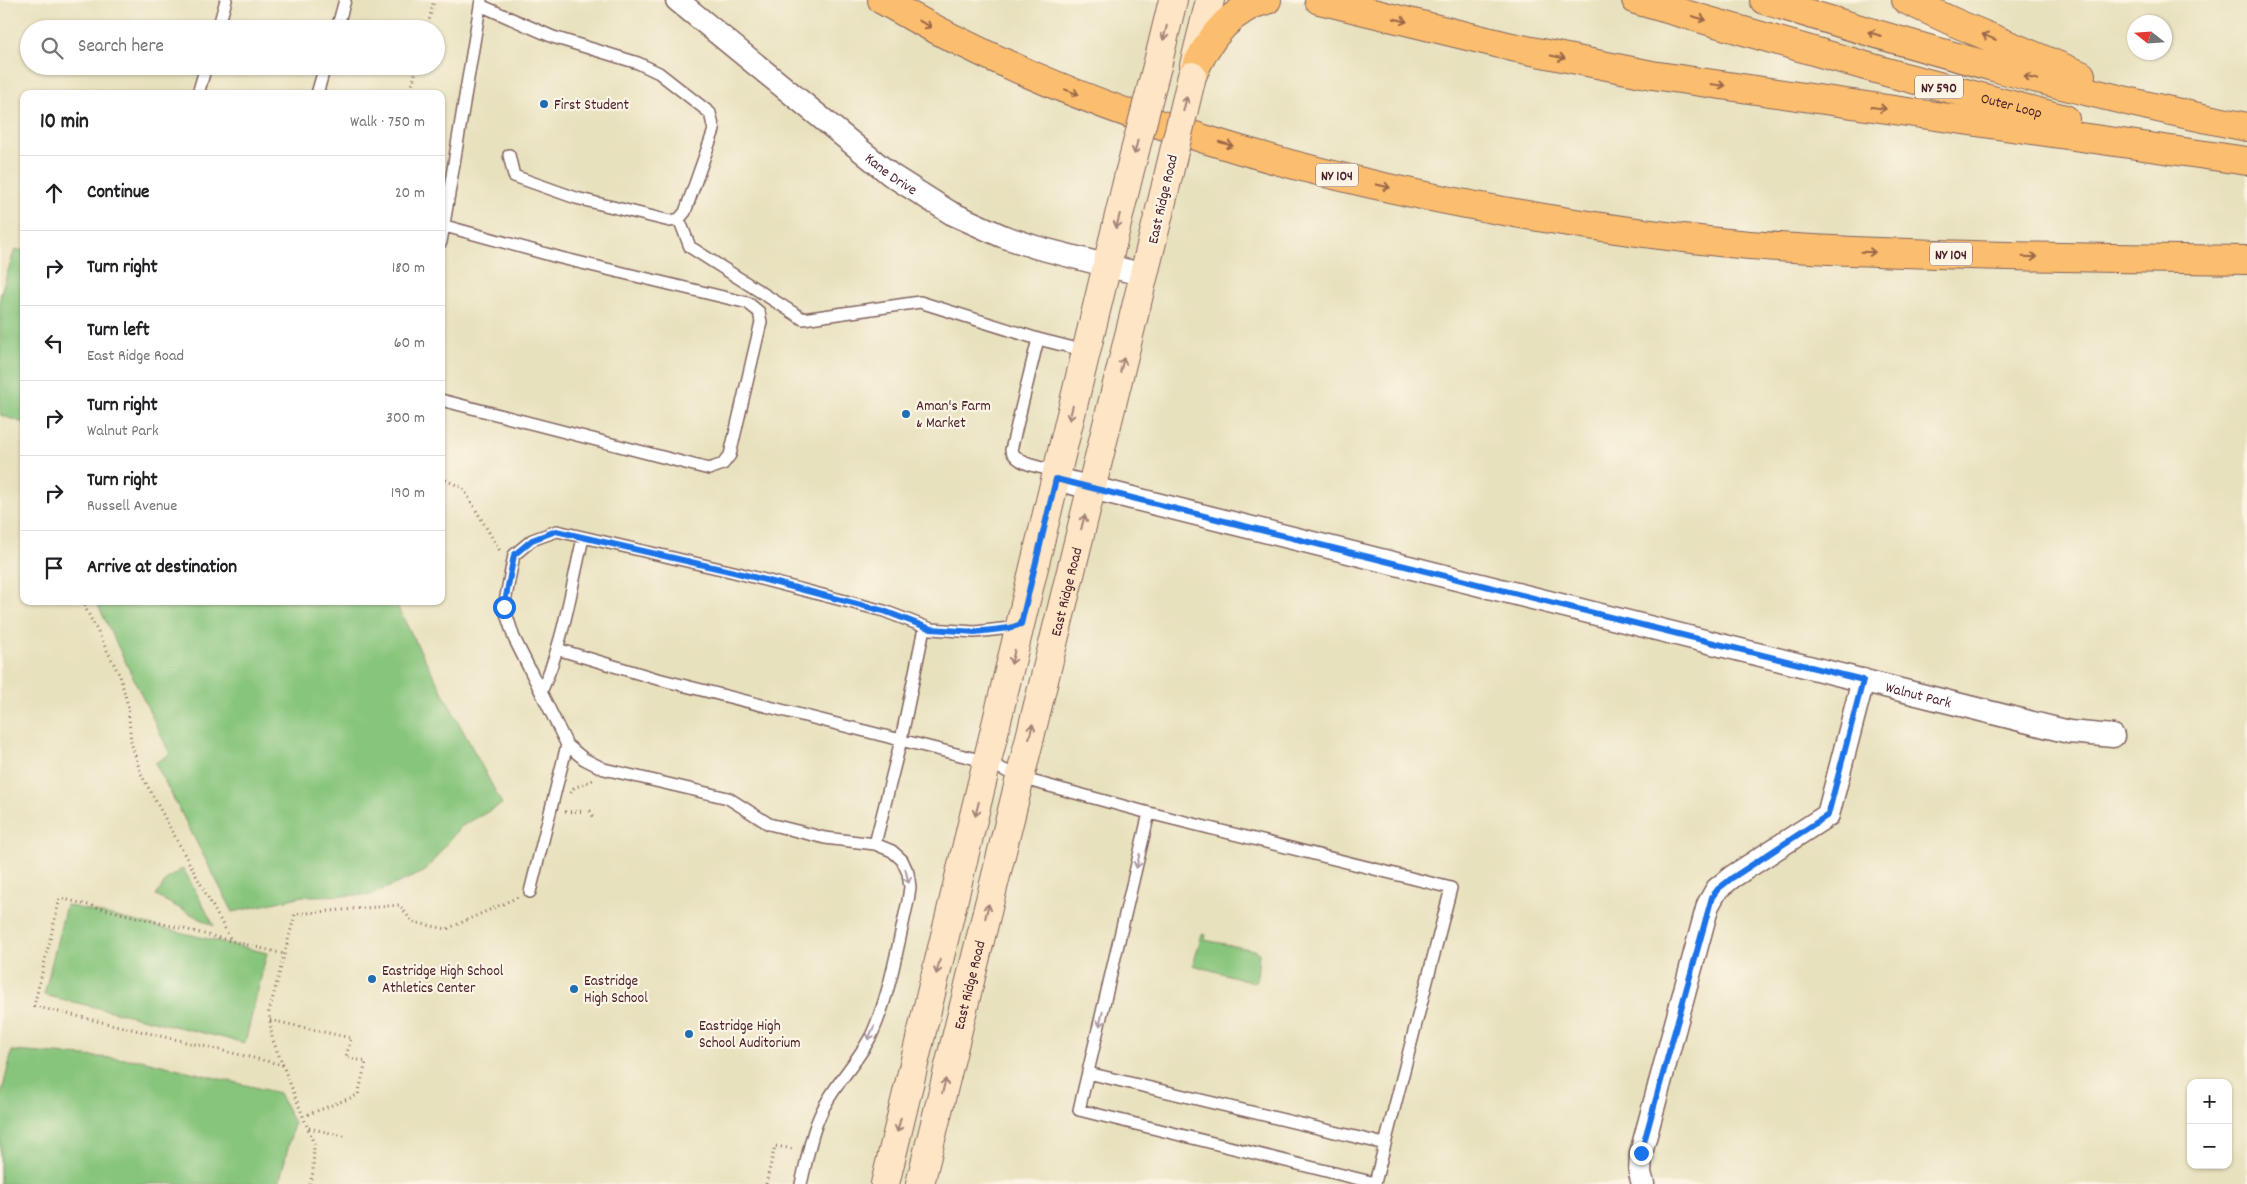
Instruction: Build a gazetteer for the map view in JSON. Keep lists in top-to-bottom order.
{
  "streets": {
    "highway": ["NY 590", "Outer Loop", "NY 104"],
    "main road": ["East Ridge Road"],
    "street": ["Kane Drive", "Walnut Park"]
  },
  "crossings": [
    ["Kane Drive", "East Ridge Road"],
    ["East Ridge Road", "Walnut Park"]
  ],
  "places": [
    "First Student",
    "Aman's Farm & Market",
    "Eastridge High School Athletics Center",
    "Eastridge High School",
    "Eastridge High School Auditorium"
  ],
  "north": "left",
  "page": {
    "search": "Search here",
    "heading": ["10 min", "Walk · 750 m"],
    "list": [
      ["Continue", "20 m"],
      ["Turn right", "180 m"],
      ["Turn left", "East Ridge Road", "60 m"],
      ["Turn right", "Walnut Park", "300 m"],
      ["Turn right", "Russell Avenue", "190 m"],
      "Arrive at destination"
    ],
    "map_buttons": ["+", "−"]
  }
}
